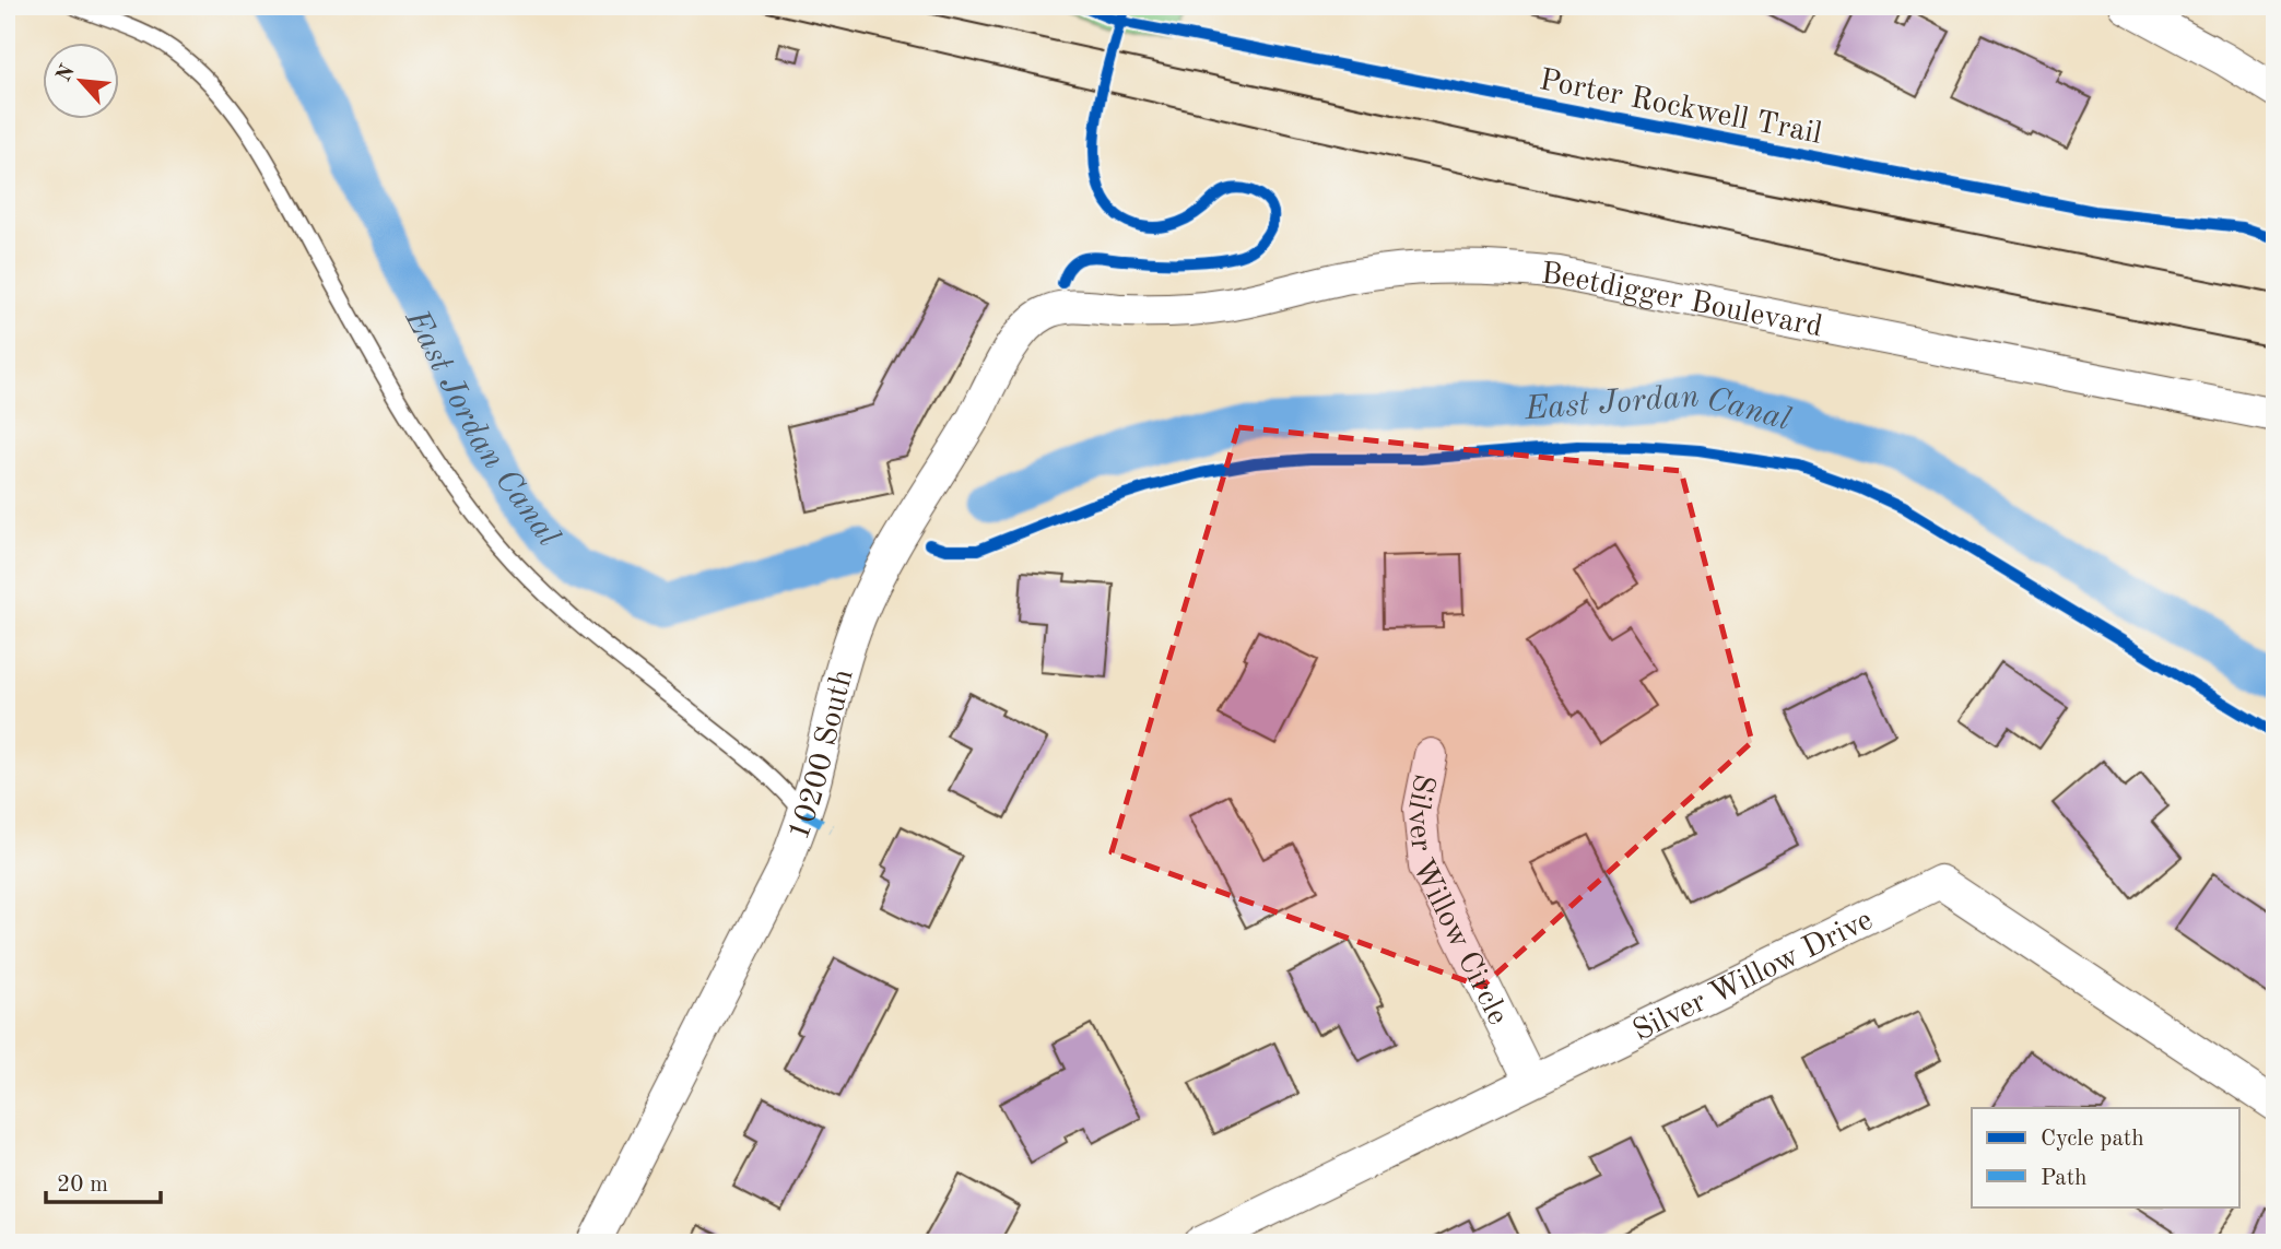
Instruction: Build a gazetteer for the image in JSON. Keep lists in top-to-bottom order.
{
  "streets": {
    "street": [
      "Beetdigger Boulevard",
      "10200 South",
      "Silver Willow Circle",
      "Silver Willow Drive"
    ],
    "cycle path": ["Porter Rockwell Trail"]
  },
  "crossings": [
    ["Beetdigger Boulevard", "10200 South"],
    ["Silver Willow Circle", "Silver Willow Drive"]
  ],
  "water": ["East Jordan Canal"],
  "legend": ["Cycle path", "Path"],
  "scale_bar": "20 m",
  "north": "top left"
}
